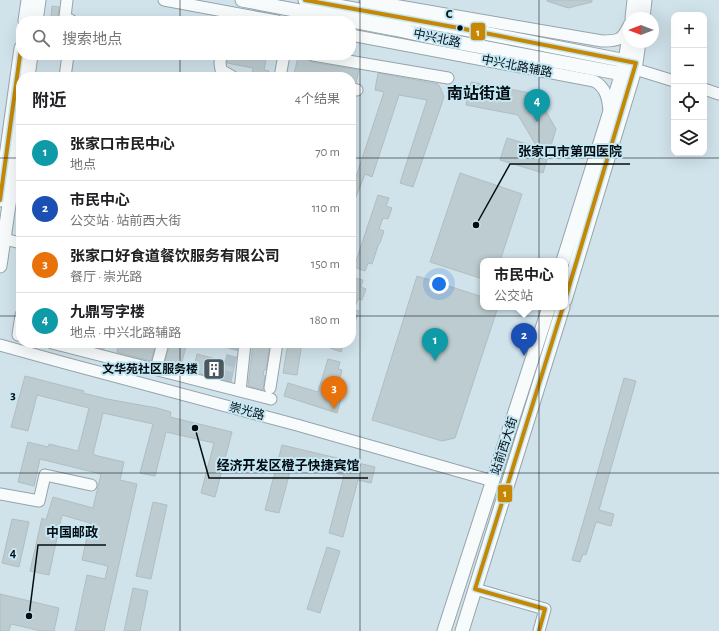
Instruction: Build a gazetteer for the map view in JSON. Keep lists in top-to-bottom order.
{
  "streets": {
    "main road": ["中兴北路", "站前西大街"],
    "street": ["中兴北路辅路", "崇光路"]
  },
  "crossings": [
    ["崇光路", "站前西大街"]
  ],
  "districts": ["南站街道"],
  "places": {
    "other": ["张家口市第四医院", "经济开发区橙子快捷宾馆", "中国邮政"],
    "building": ["文华苑社区服务楼"]
  },
  "lines": ["transit line 1"],
  "north": "left",
  "page": {
    "map_buttons": ["+", "−"],
    "search": "搜索地点",
    "heading": ["附近", "4个结果"],
    "pins": [
      "4",
      "2",
      "1",
      "3"
    ],
    "list": [
      {
        "mark": "1",
        "name": "张家口市民中心",
        "note": "地点",
        "value": "70 m"
      },
      {
        "mark": "2",
        "name": "市民中心",
        "note": "公交站 · 站前西大街",
        "value": "110 m"
      },
      {
        "mark": "3",
        "name": "张家口好食道餐饮服务有限公司",
        "note": "餐厅 · 崇光路",
        "value": "150 m"
      },
      {
        "mark": "4",
        "name": "九鼎写字楼",
        "note": "地点 · 中兴北路辅路",
        "value": "180 m"
      }
    ],
    "popup": ["市民中心", "公交站"]
  },
  "grid": {
    "columns": ["C"],
    "rows": ["3", "4"]
  }
}
